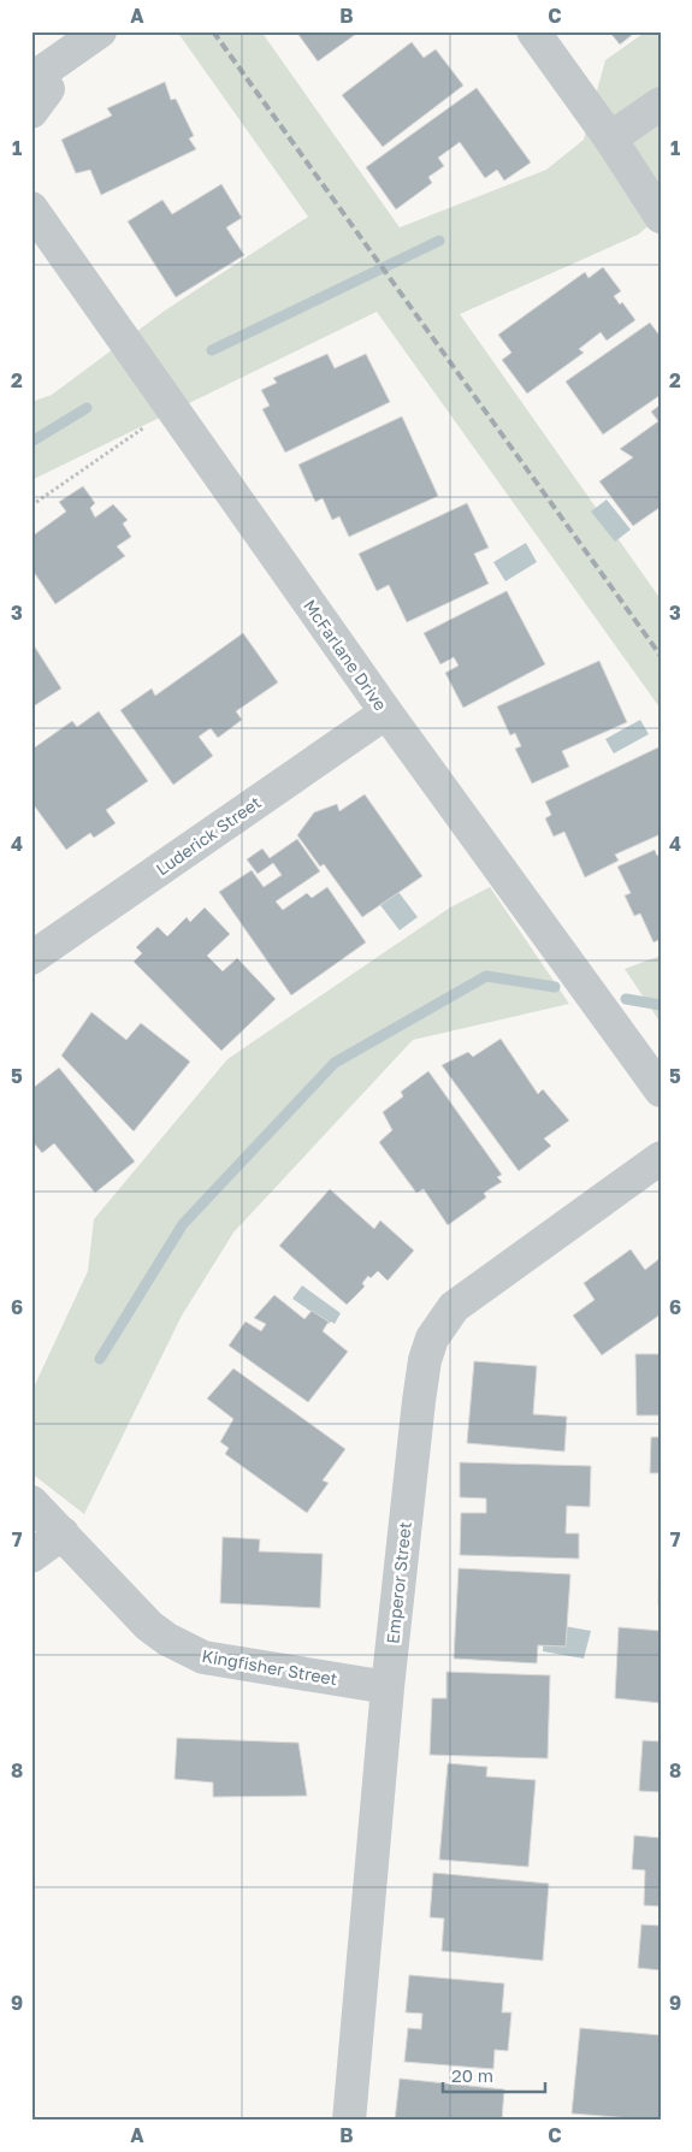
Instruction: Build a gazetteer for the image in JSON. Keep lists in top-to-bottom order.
{
  "streets": {
    "street": [
      "McFarlane Drive",
      "Luderick Street",
      "Emperor Street",
      "Kingfisher Street"
    ]
  },
  "crossings": [
    ["McFarlane Drive", "Luderick Street"],
    ["Emperor Street", "Kingfisher Street"]
  ],
  "scale_bar": "20 m",
  "grid": {
    "columns": ["A", "B", "C"],
    "rows": [
      "1",
      "2",
      "3",
      "4",
      "5",
      "6",
      "7",
      "8",
      "9"
    ]
  }
}
